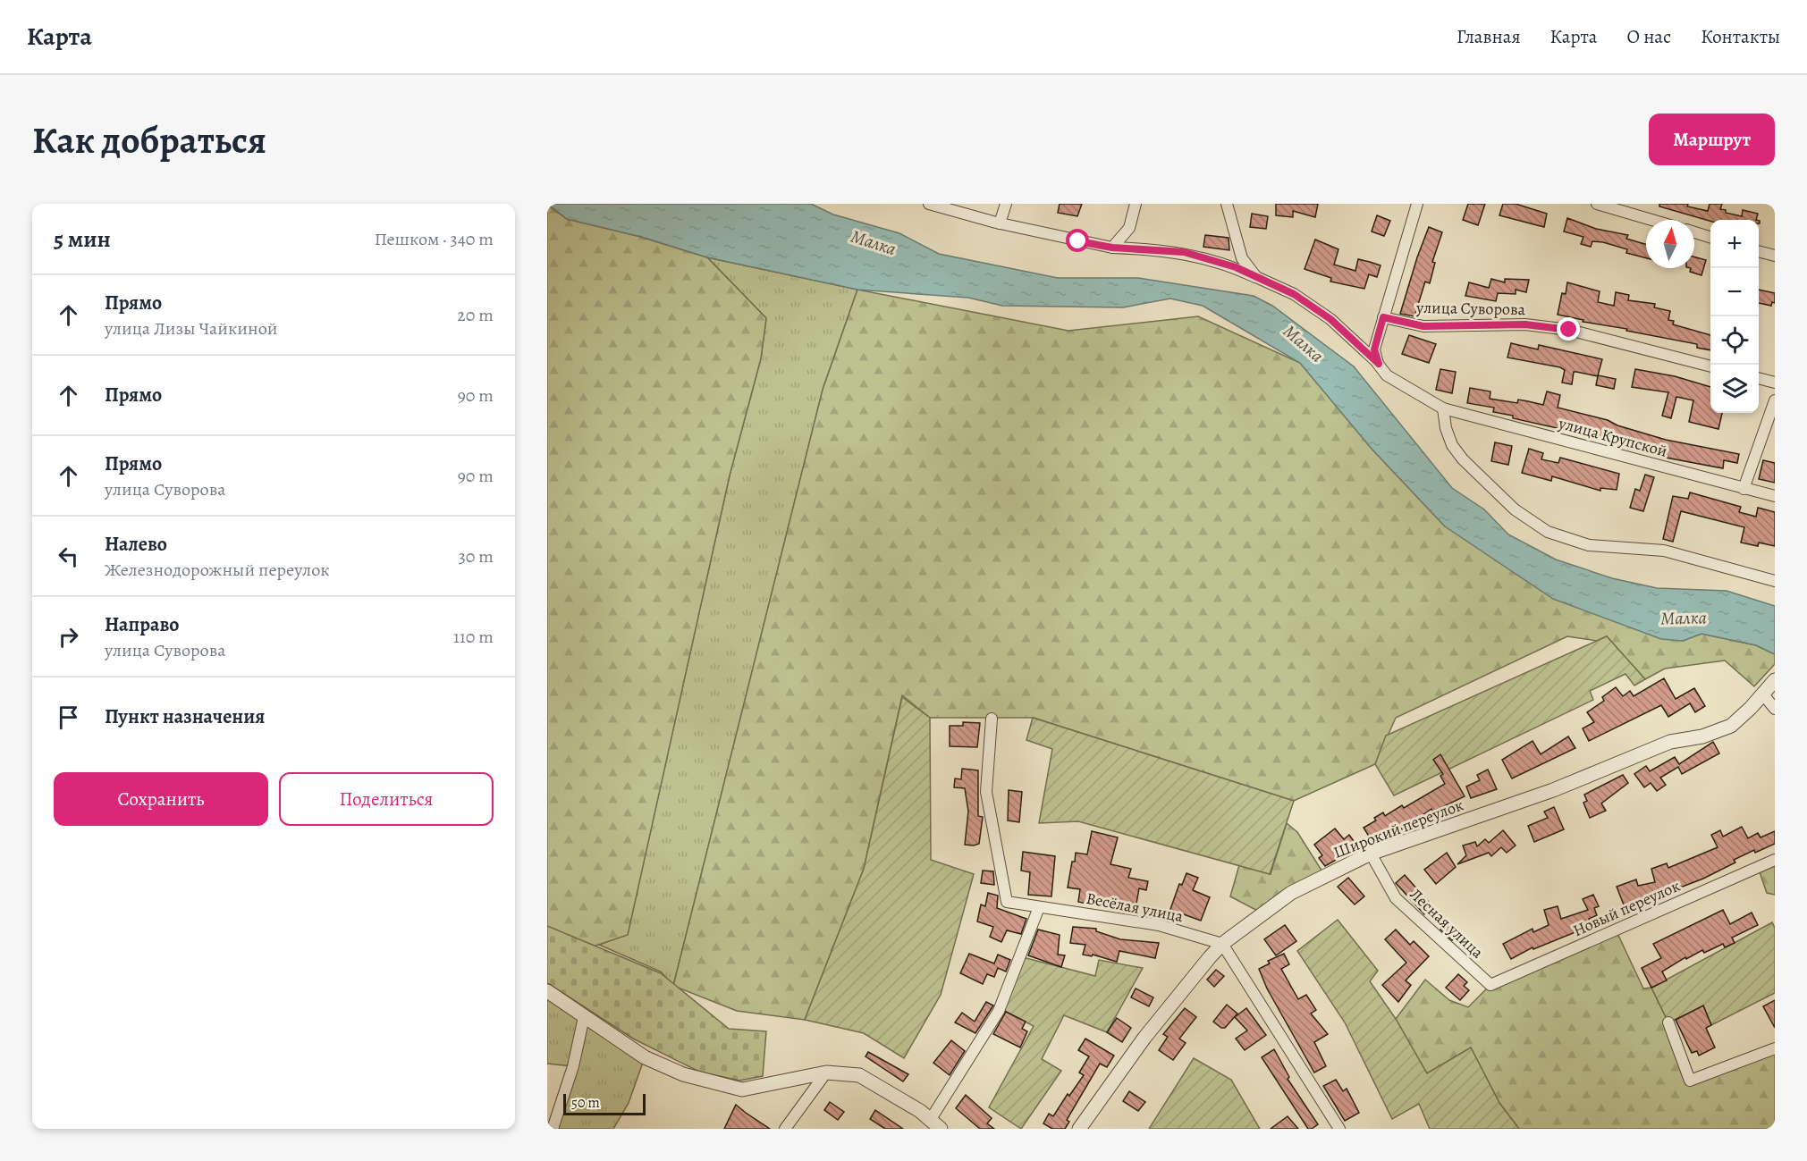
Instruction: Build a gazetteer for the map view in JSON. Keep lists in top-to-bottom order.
{
  "streets": {
    "street": [
      "улица Суворова",
      "улица Крупской",
      "Широкий переулок",
      "Весёлая улица",
      "Новый переулок",
      "Лесная улица"
    ]
  },
  "crossings": [
    ["Широкий переулок", "Весёлая улица"],
    ["Широкий переулок", "Лесная улица"],
    ["Новый переулок", "Лесная улица"]
  ],
  "water": ["Малка"],
  "scale_bar": "50 m",
  "north": "top",
  "page": {
    "header": "Карта",
    "nav": [
      "Главная",
      "Карта",
      "О нас",
      "Контакты"
    ],
    "buttons": [
      "Маршрут",
      ["Сохранить", "Поделиться"]
    ],
    "title": "Как добраться",
    "heading": ["5 мин", "Пешком · 340 m"],
    "map_buttons": ["+", "−"],
    "list": [
      ["Прямо", "улица Лизы Чайкиной", "20 m"],
      ["Прямо", "90 m"],
      ["Прямо", "улица Суворова", "90 m"],
      ["Налево", "Железнодорожный переулок", "30 m"],
      ["Направо", "улица Суворова", "110 m"],
      "Пункт назначения"
    ],
    "scale": "50 m"
  }
}
